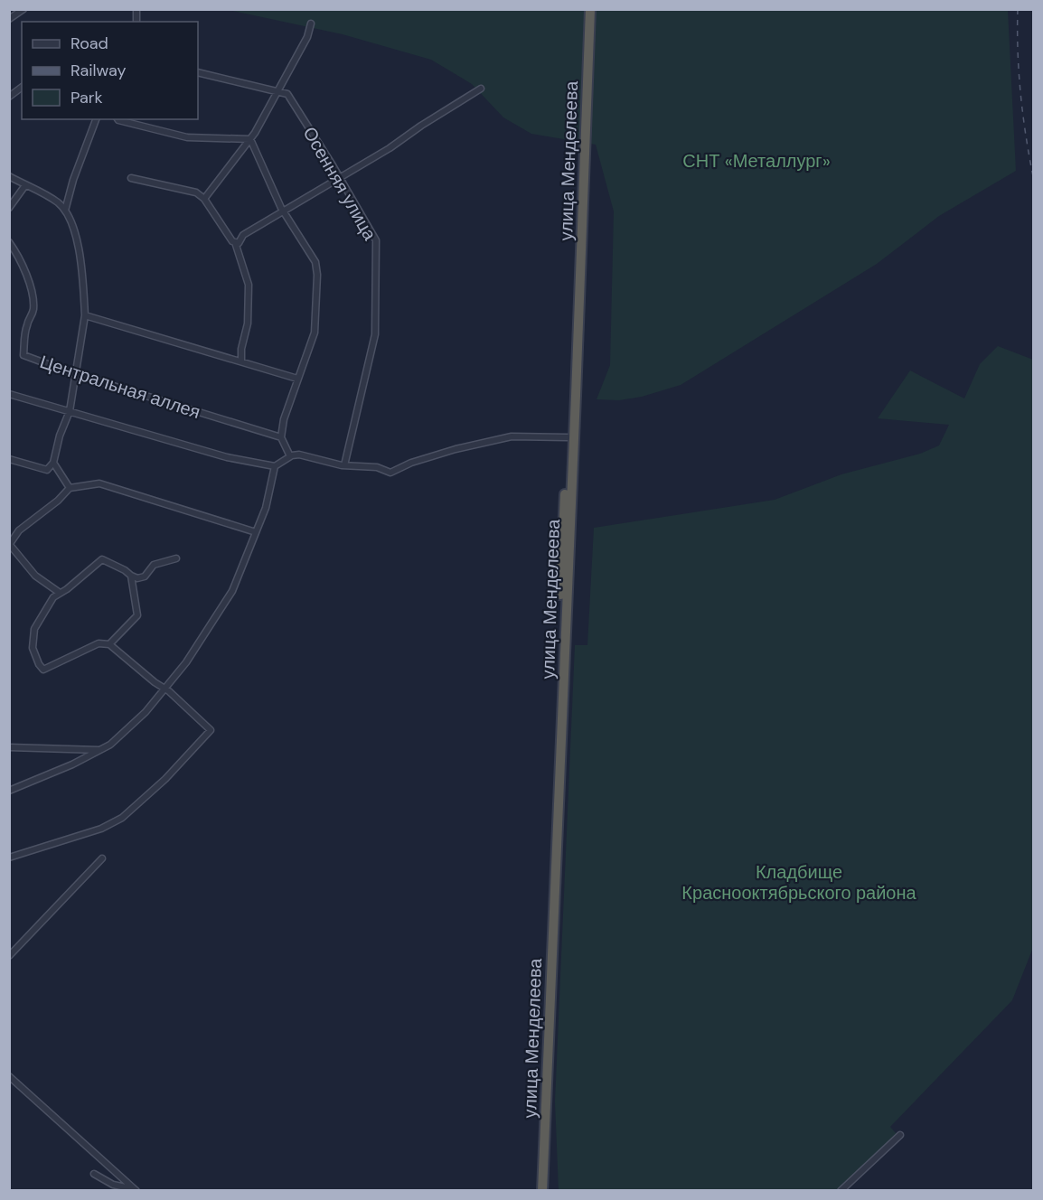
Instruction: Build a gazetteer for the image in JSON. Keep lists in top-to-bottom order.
{
  "streets": {
    "highway": ["улица Менделеева"],
    "street": ["Осенняя улица", "Центральная аллея"]
  },
  "parks": ["СНТ «Металлург»", "Кладбище Краснооктябрьского района"],
  "legend": ["Road", "Railway", "Park"]
}
